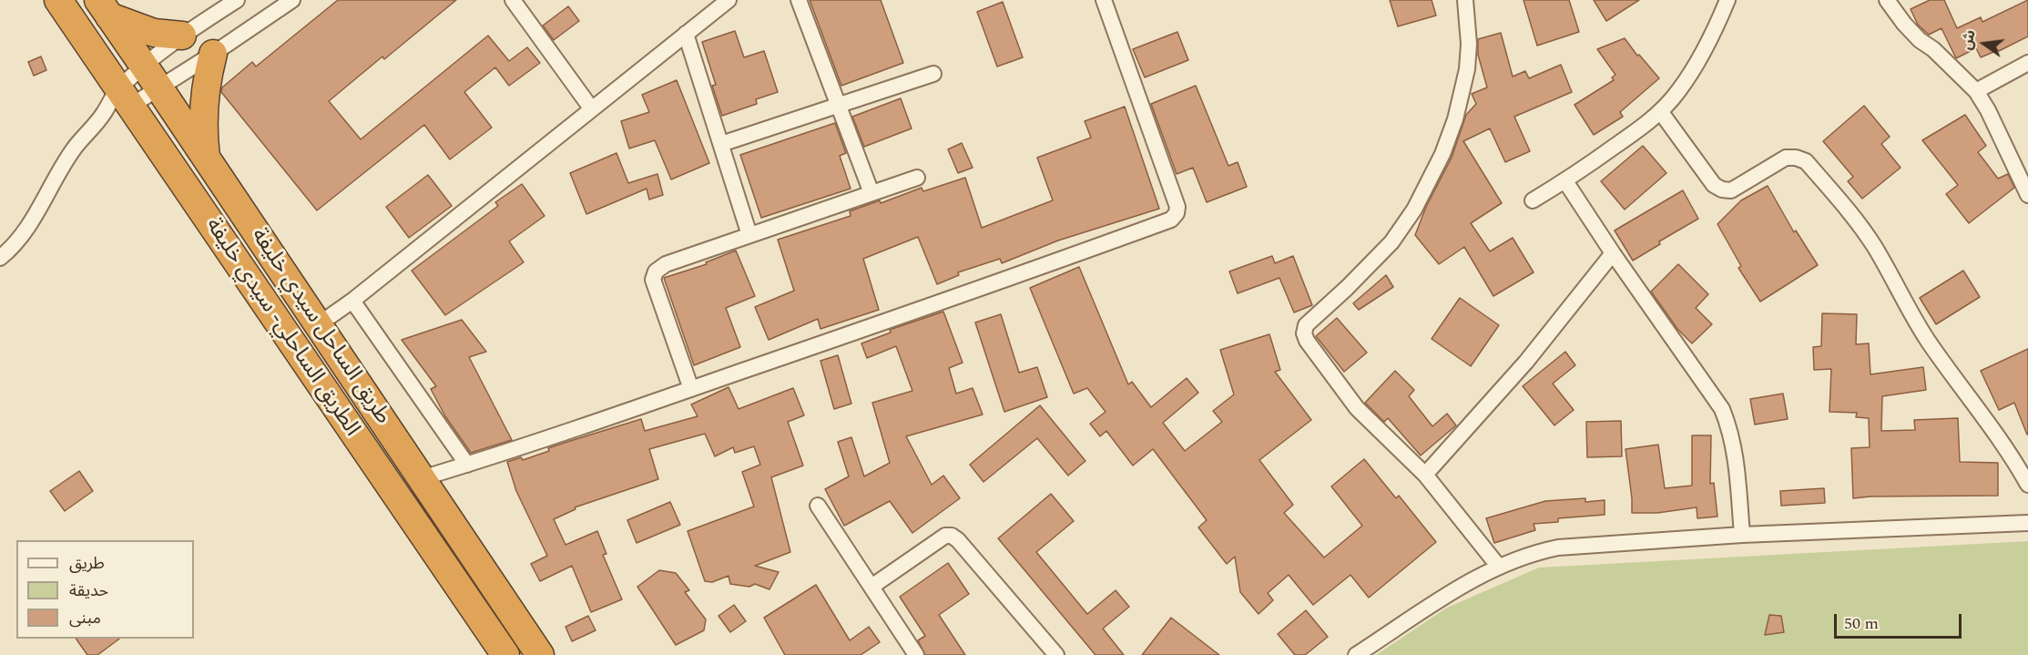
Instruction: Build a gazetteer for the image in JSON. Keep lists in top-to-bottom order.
{
  "streets": {
    "highway": ["طريق الساحل سيدي خليفة", "الطريق الساحلي- سيدي خليفة"]
  },
  "legend": ["طريق", "حديقة", "مبنى"],
  "scale_bar": "50 m",
  "north": "left"
}
